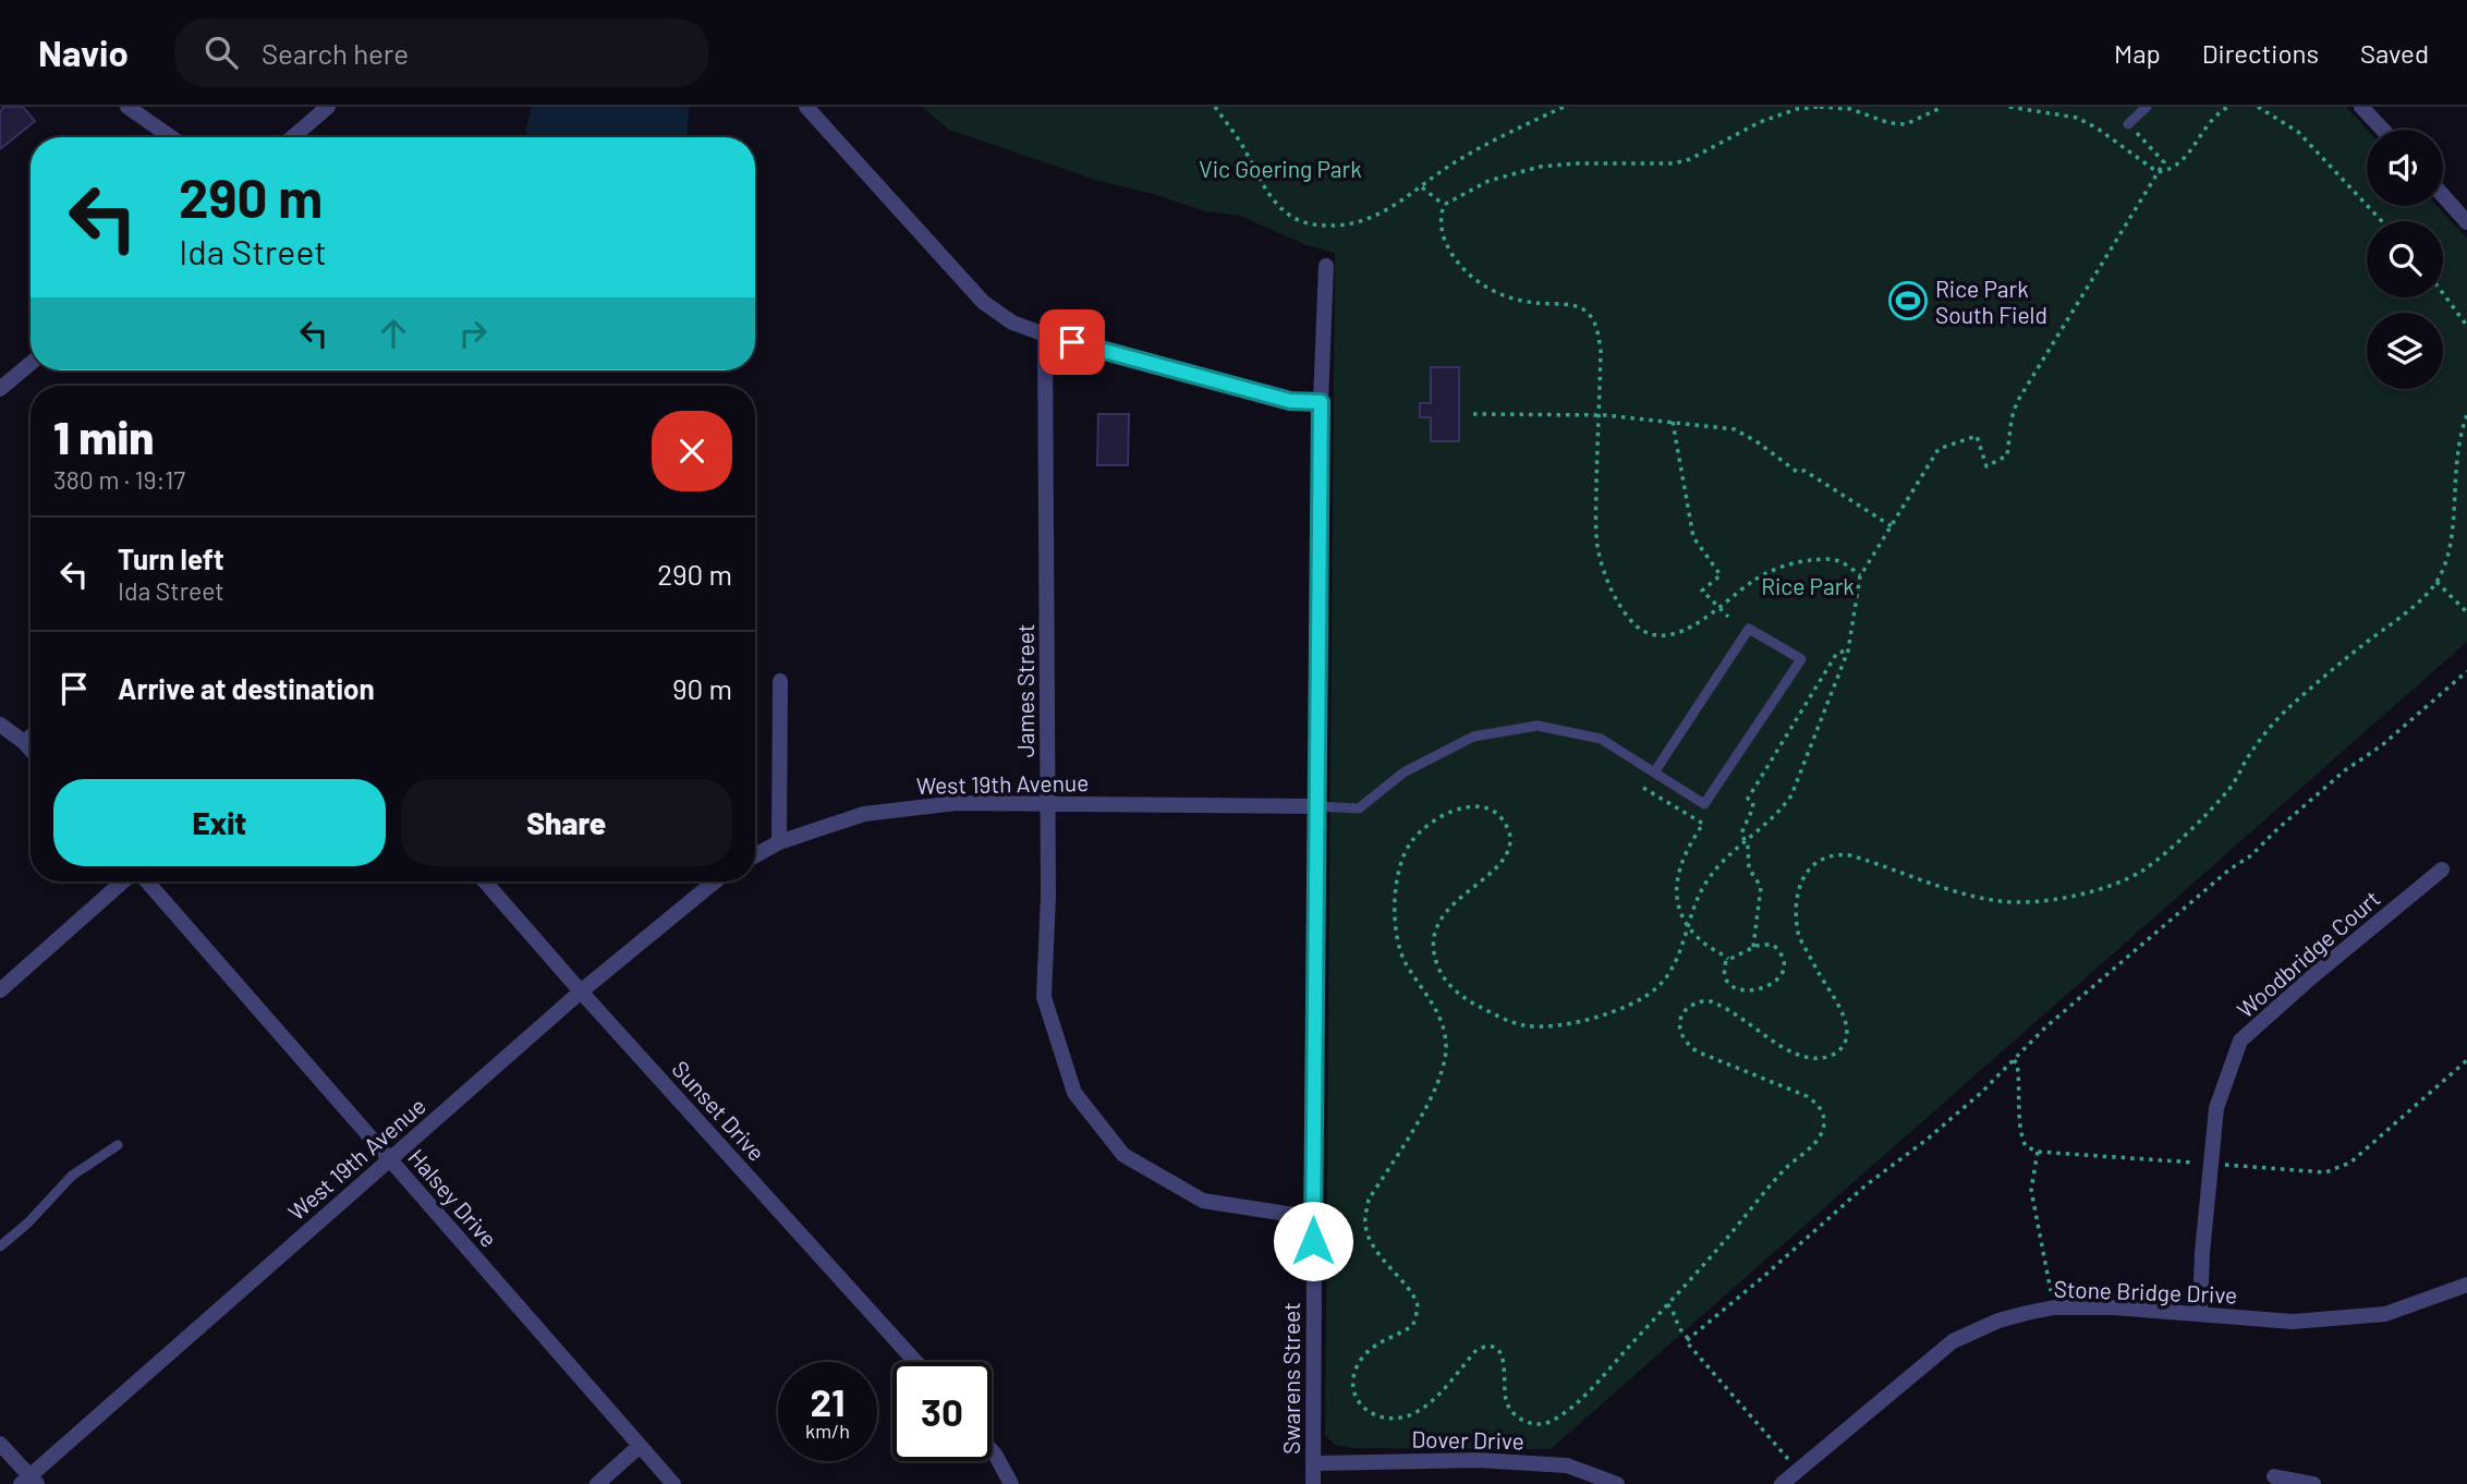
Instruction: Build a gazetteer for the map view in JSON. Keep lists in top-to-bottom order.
{
  "streets": {
    "street": [
      "James Street",
      "West 19th Avenue",
      "Woodbridge Court",
      "Sunset Drive",
      "Halsey Drive",
      "Stone Bridge Drive",
      "Swarens Street",
      "Dover Drive"
    ]
  },
  "crossings": [
    ["James Street", "West 19th Avenue"],
    ["James Street", "Swarens Street"],
    ["West 19th Avenue", "Sunset Drive"],
    ["West 19th Avenue", "Halsey Drive"],
    ["West 19th Avenue", "Swarens Street"],
    ["Woodbridge Court", "Stone Bridge Drive"],
    ["Swarens Street", "Dover Drive"]
  ],
  "parks": ["Vic Goering Park", "Rice Park"],
  "places": {
    "sports": ["Rice Park South Field"]
  },
  "page": {
    "header": "Navio",
    "search": "Search here",
    "nav": ["Map", "Directions", "Saved"],
    "turn": ["290 m", "Ida Street"],
    "heading": ["1 min", "380 m · 19:17"],
    "list": [
      {
        "name": "Turn left",
        "note": "Ida Street",
        "value": "290 m"
      },
      {
        "name": "Arrive at destination",
        "value": "90 m"
      }
    ],
    "buttons": ["Exit", "Share"],
    "speed": "21 km/h",
    "limit": "30"
  }
}
